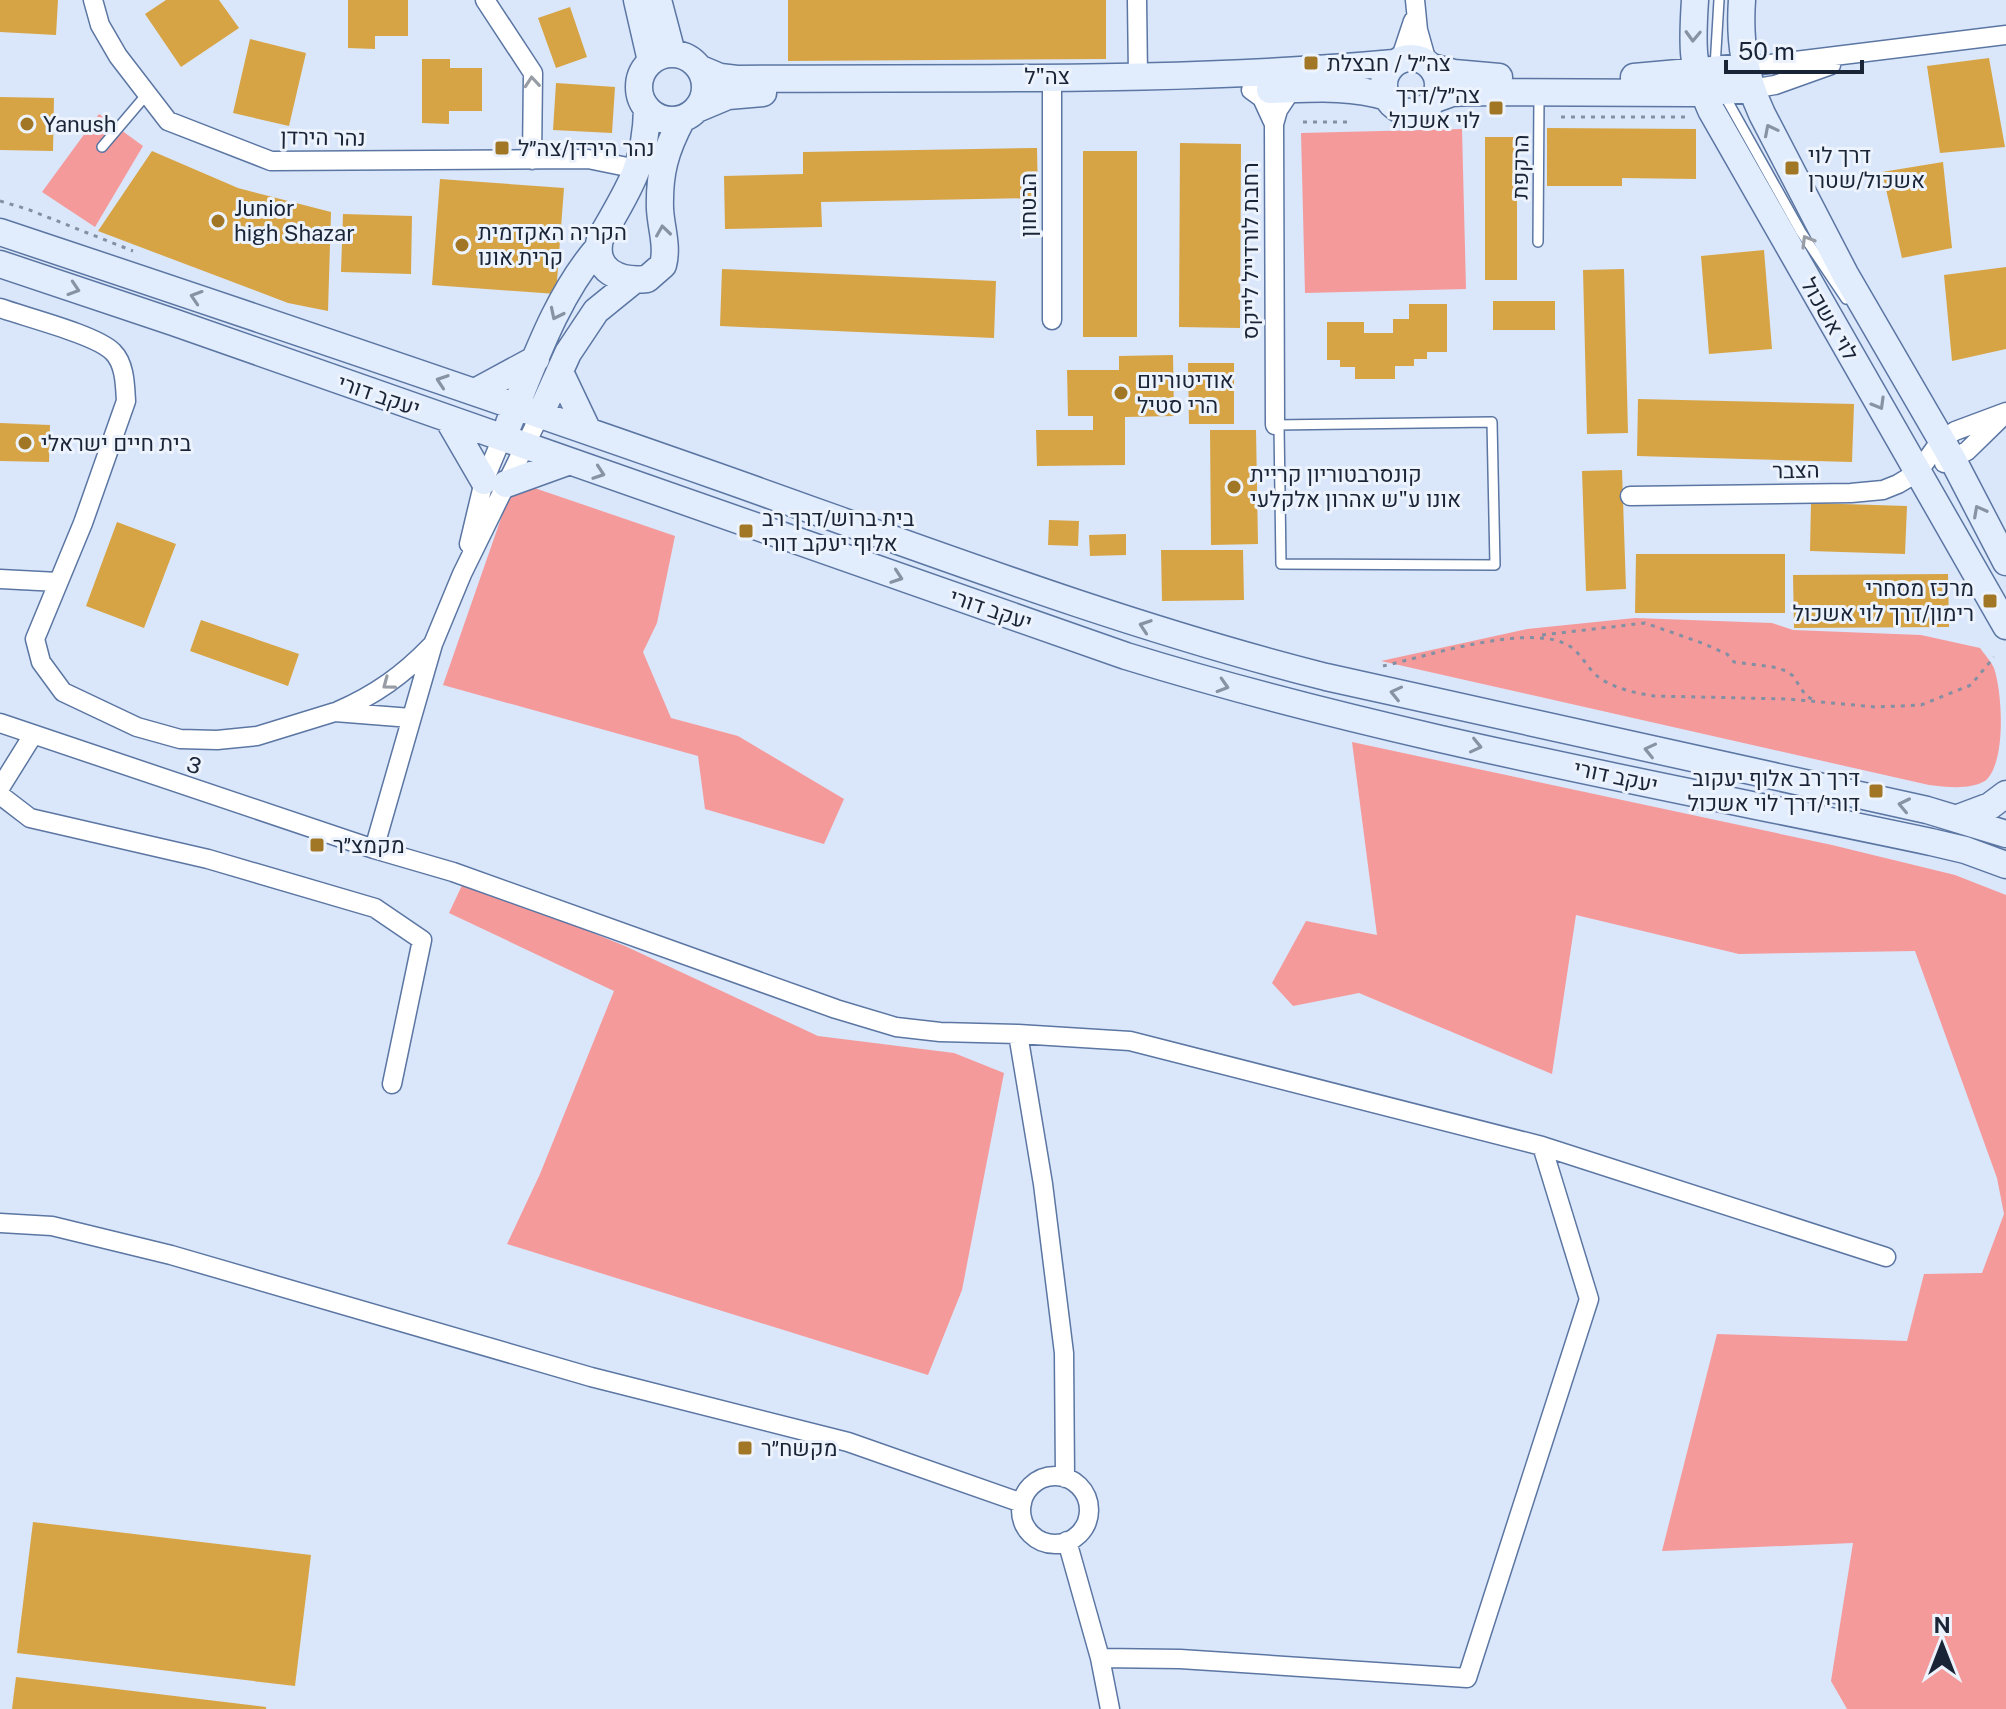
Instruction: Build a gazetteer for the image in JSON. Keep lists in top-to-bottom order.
{
  "streets": {
    "main road": ["צה\"ל", "לוי אשכול", "יעקב דורי"],
    "street": [
      "נהר הירדן",
      "הבטחון",
      "רחבת לורדייל לייקס",
      "הצבר",
      "3"
    ],
    "lane": ["הרקפת"]
  },
  "crossings": [
    ["צה\"ל", "הבטחון"],
    ["צה\"ל", "רחבת לורדייל לייקס"],
    ["לוי אשכול", "הצבר"]
  ],
  "places": {
    "transit": [
      "צה״ל / חבצלת",
      "צה״ל/דרך לוי אשכול",
      "נהר הירדן/צה״ל",
      "דרך לוי אשכול/שטרן",
      "בית ברוש/דרך רב אלוף יעקב דורי",
      "מרכז מסחרי רימון/דרך לוי אשכול",
      "דרך רב אלוף יעקוב דורי/דרך לוי אשכול",
      "מקמצ״ר",
      "מקשח״ר"
    ],
    "other": [
      "Yanush",
      "Junior high Shazar",
      "הקריה האקדמית קרית אונו",
      "אודיטוריום הרי סטיל",
      "בית חיים ישראלי",
      "קונסרבטוריון קריית אונו ע\"ש אהרון אלקלעי"
    ]
  },
  "scale_bar": "50 m",
  "north": "top"
}
